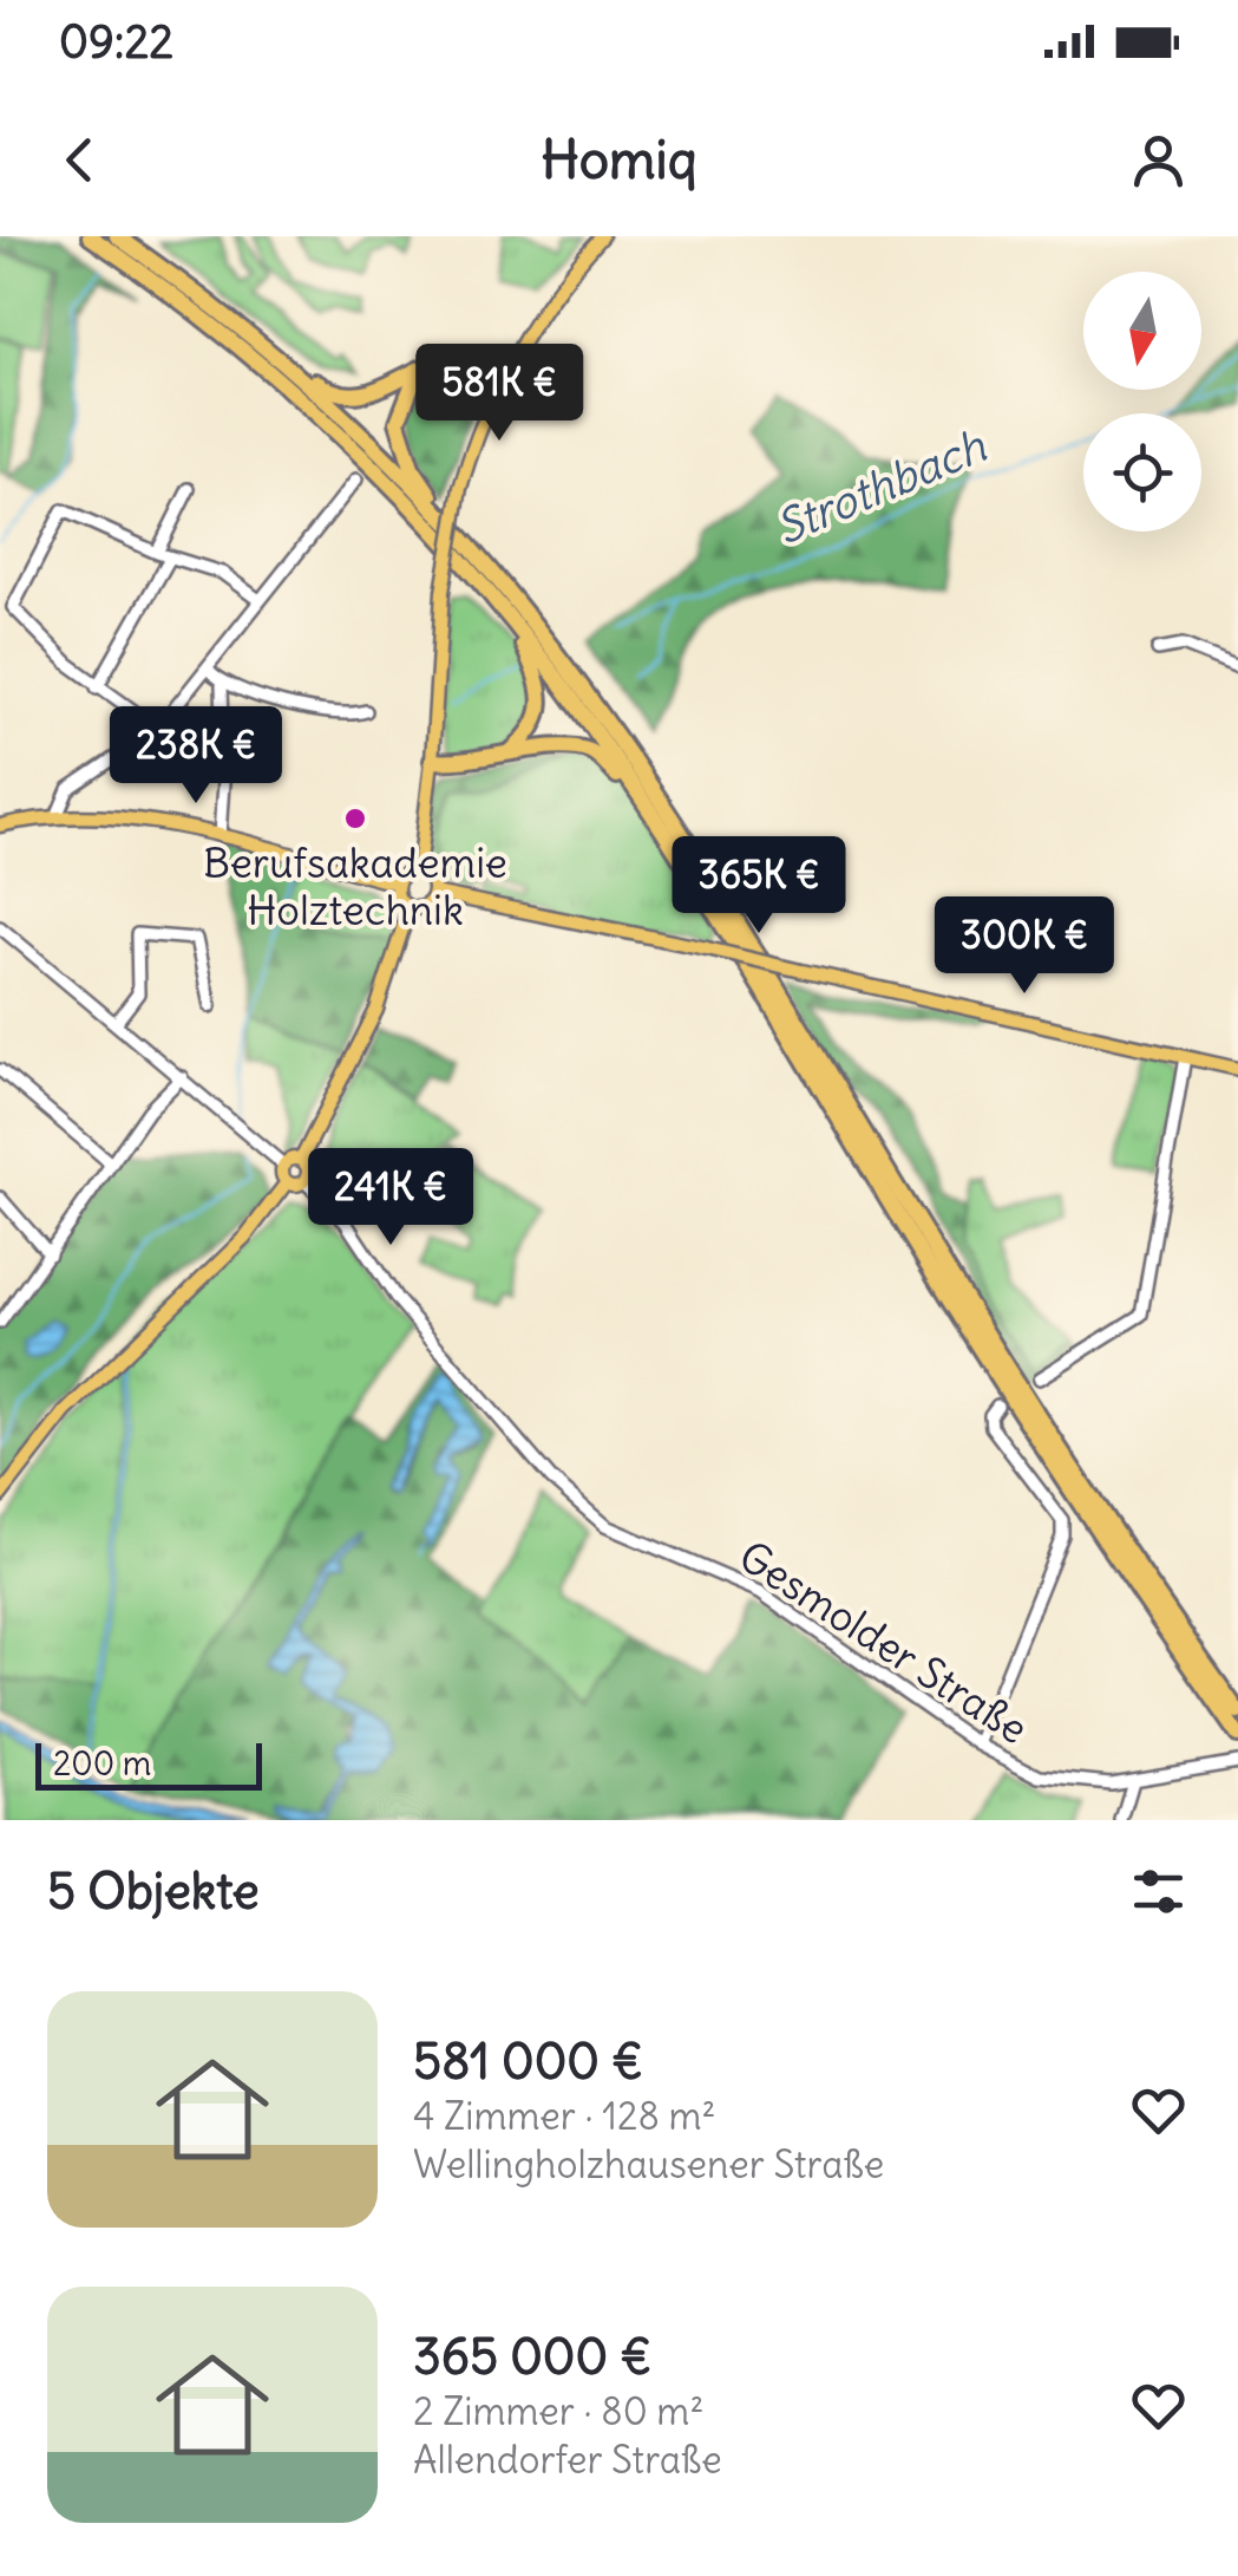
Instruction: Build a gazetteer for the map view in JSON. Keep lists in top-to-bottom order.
{
  "streets": {
    "street": ["Gesmolder Straße"]
  },
  "water": ["Strothbach"],
  "places": ["Berufsakademie Holztechnik"],
  "scale_bar": "200 m",
  "north": "bottom",
  "page": {
    "status": "09:22",
    "header": "Homiq",
    "price": [
      "581K €",
      "238K €",
      "365K €",
      "300K €",
      "241K €"
    ],
    "scale": "200 m",
    "heading": "5 Objekte",
    "list": [
      {
        "name": "581 000 €",
        "note": "4 Zimmer · 128 m² · Wellingholzhausener Straße"
      },
      {
        "name": "365 000 €",
        "note": "2 Zimmer · 80 m² · Allendorfer Straße"
      }
    ]
  }
}
